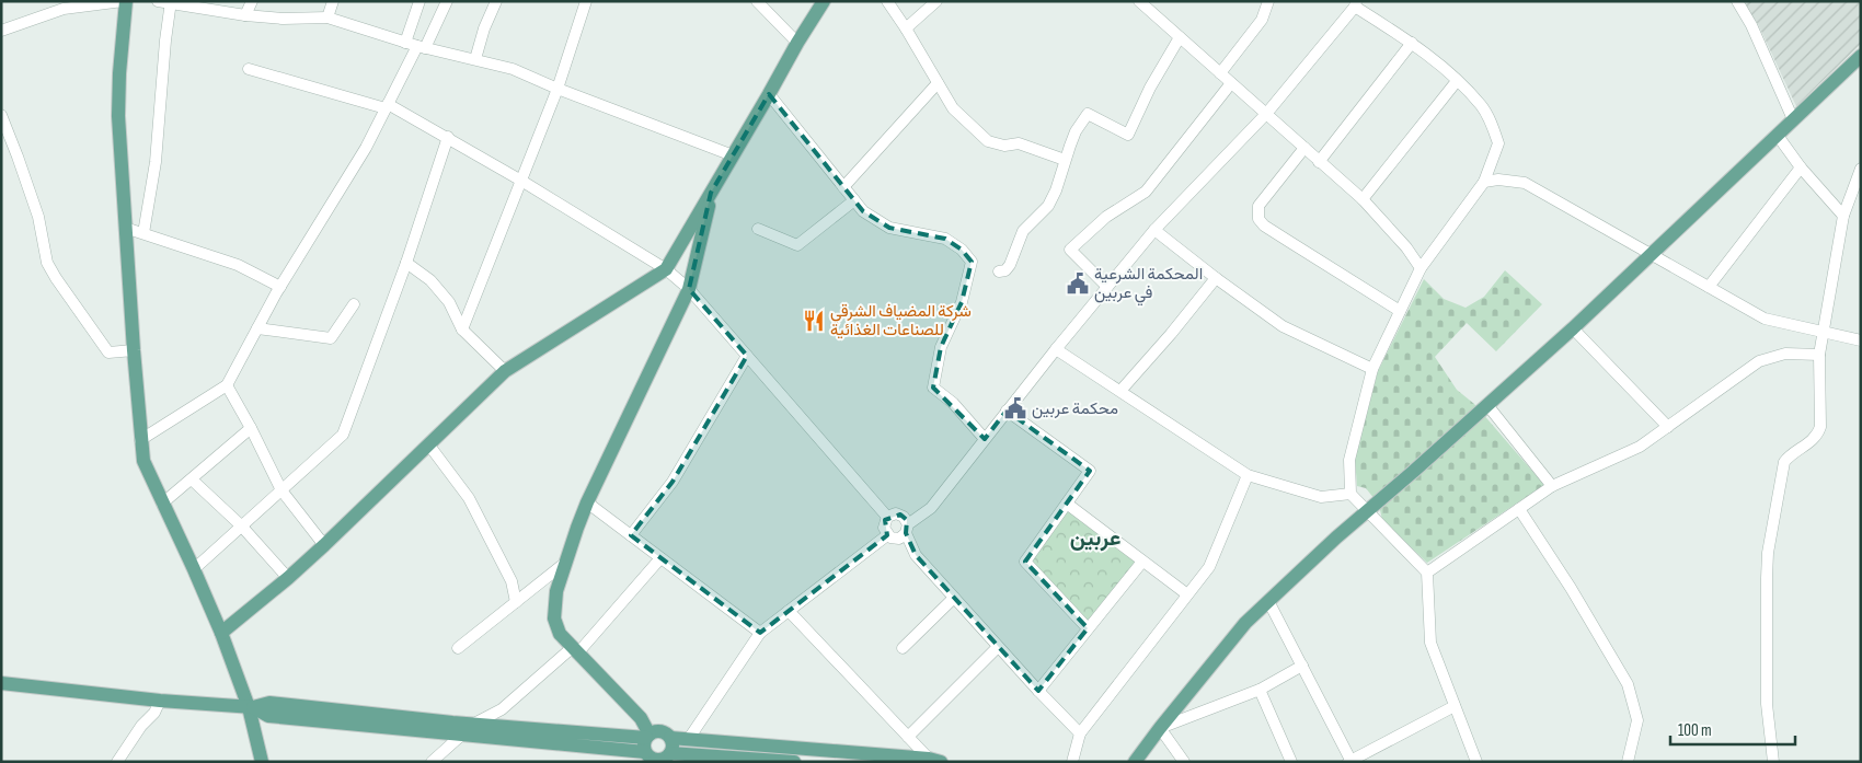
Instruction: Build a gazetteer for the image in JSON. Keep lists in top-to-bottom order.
{
  "districts": ["عربين"],
  "places": {
    "public building": ["المحكمة الشرعية في عربين", "محكمة عربين"],
    "restaurant": ["شركة المضياف الشرقي للصناعات الغذائية"]
  },
  "scale_bar": "100 m"
}
